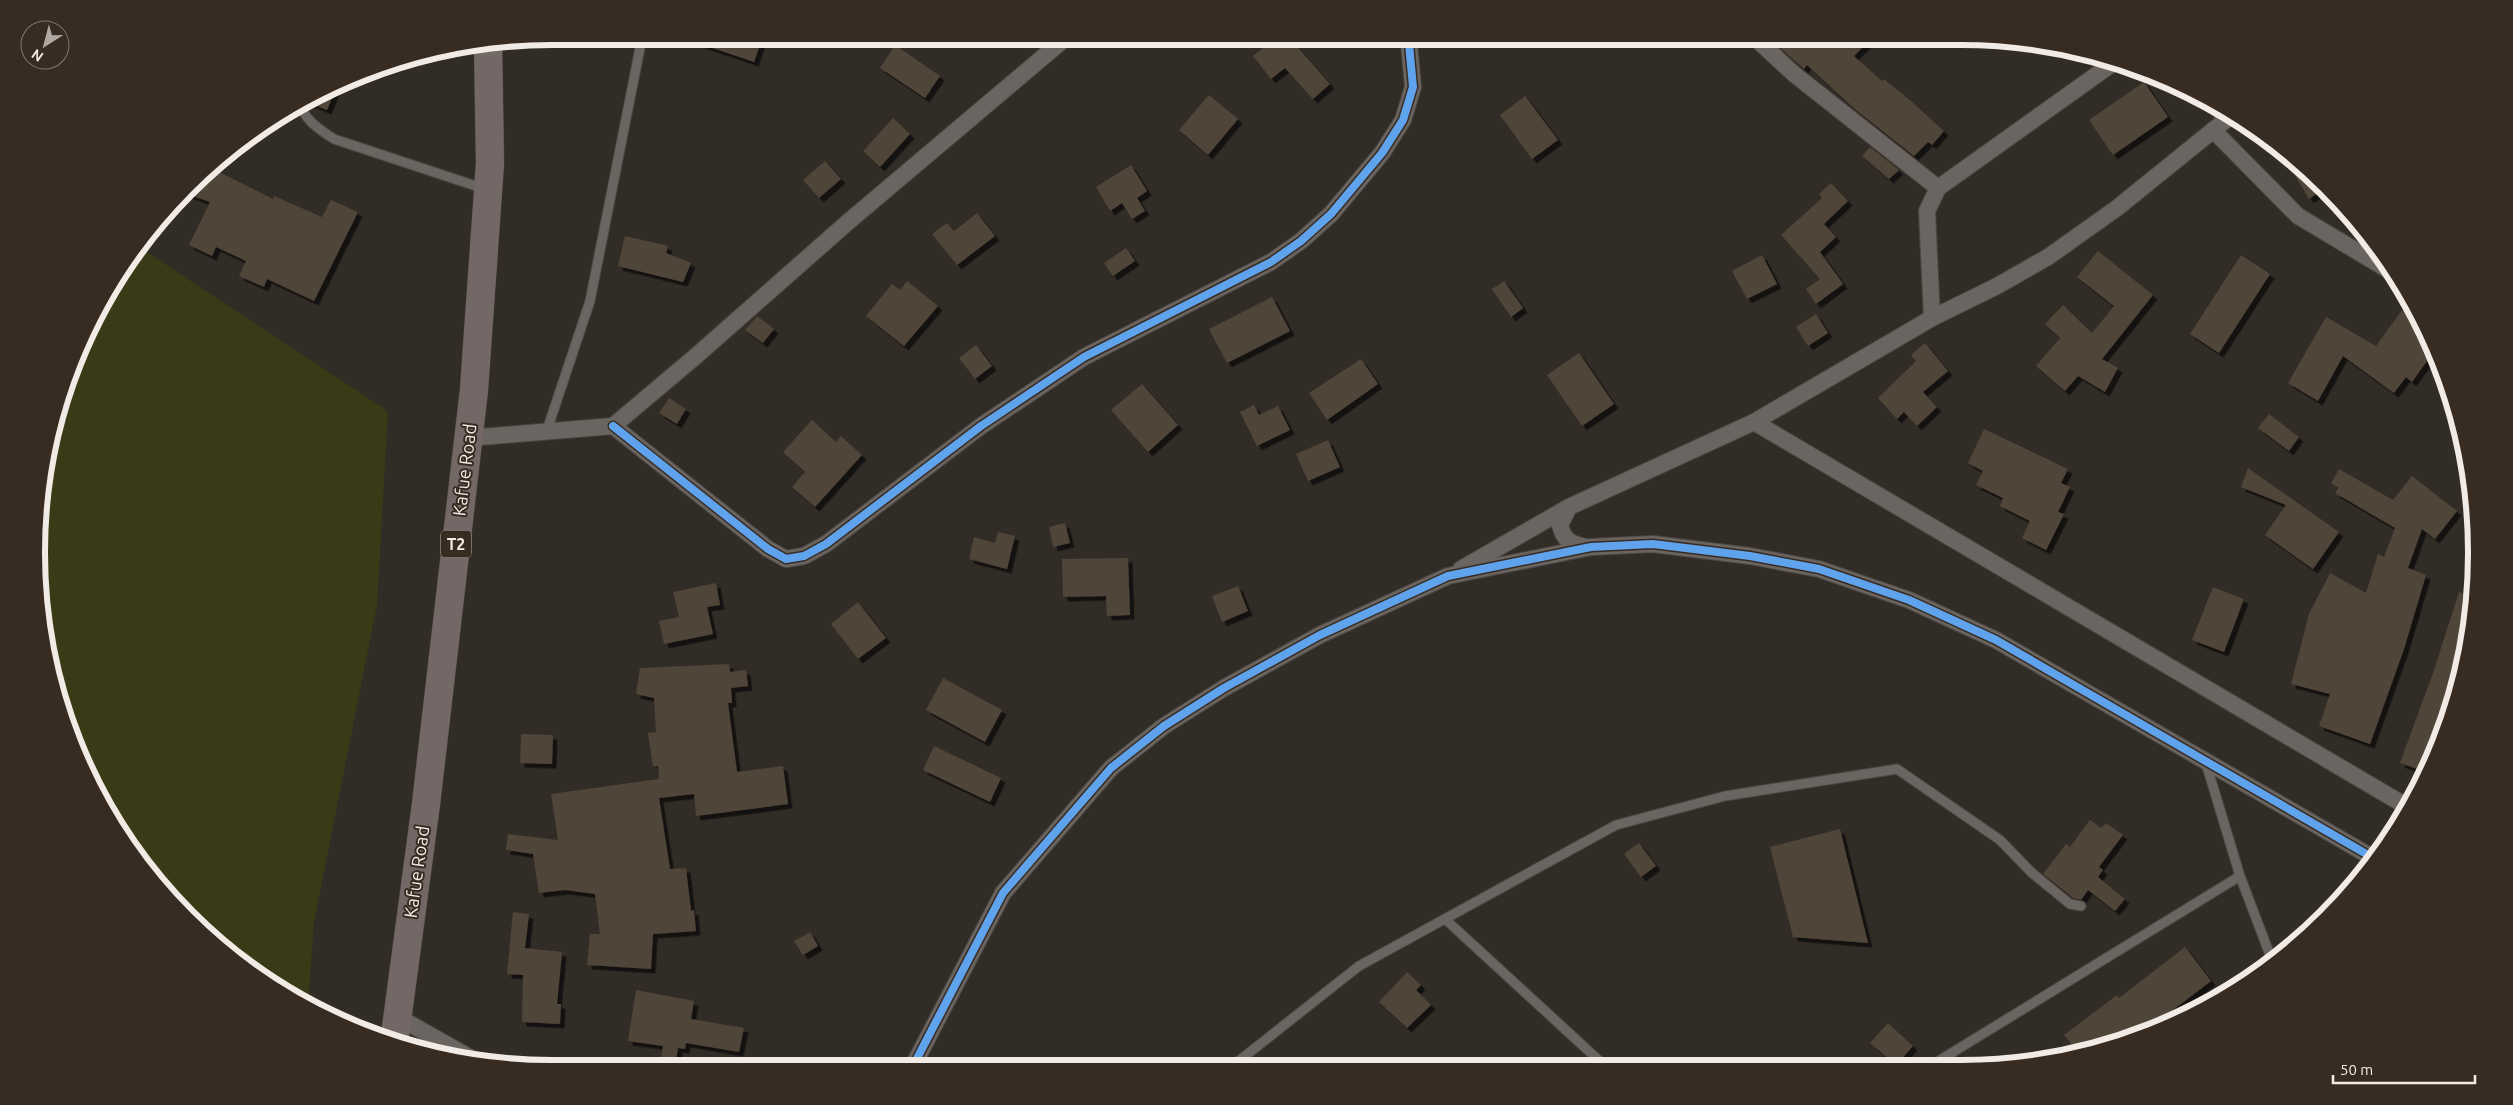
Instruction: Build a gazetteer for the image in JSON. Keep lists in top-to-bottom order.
{
  "streets": {
    "highway": ["Kafue Road", "T2"]
  },
  "scale_bar": "50 m",
  "north": "bottom left"
}
